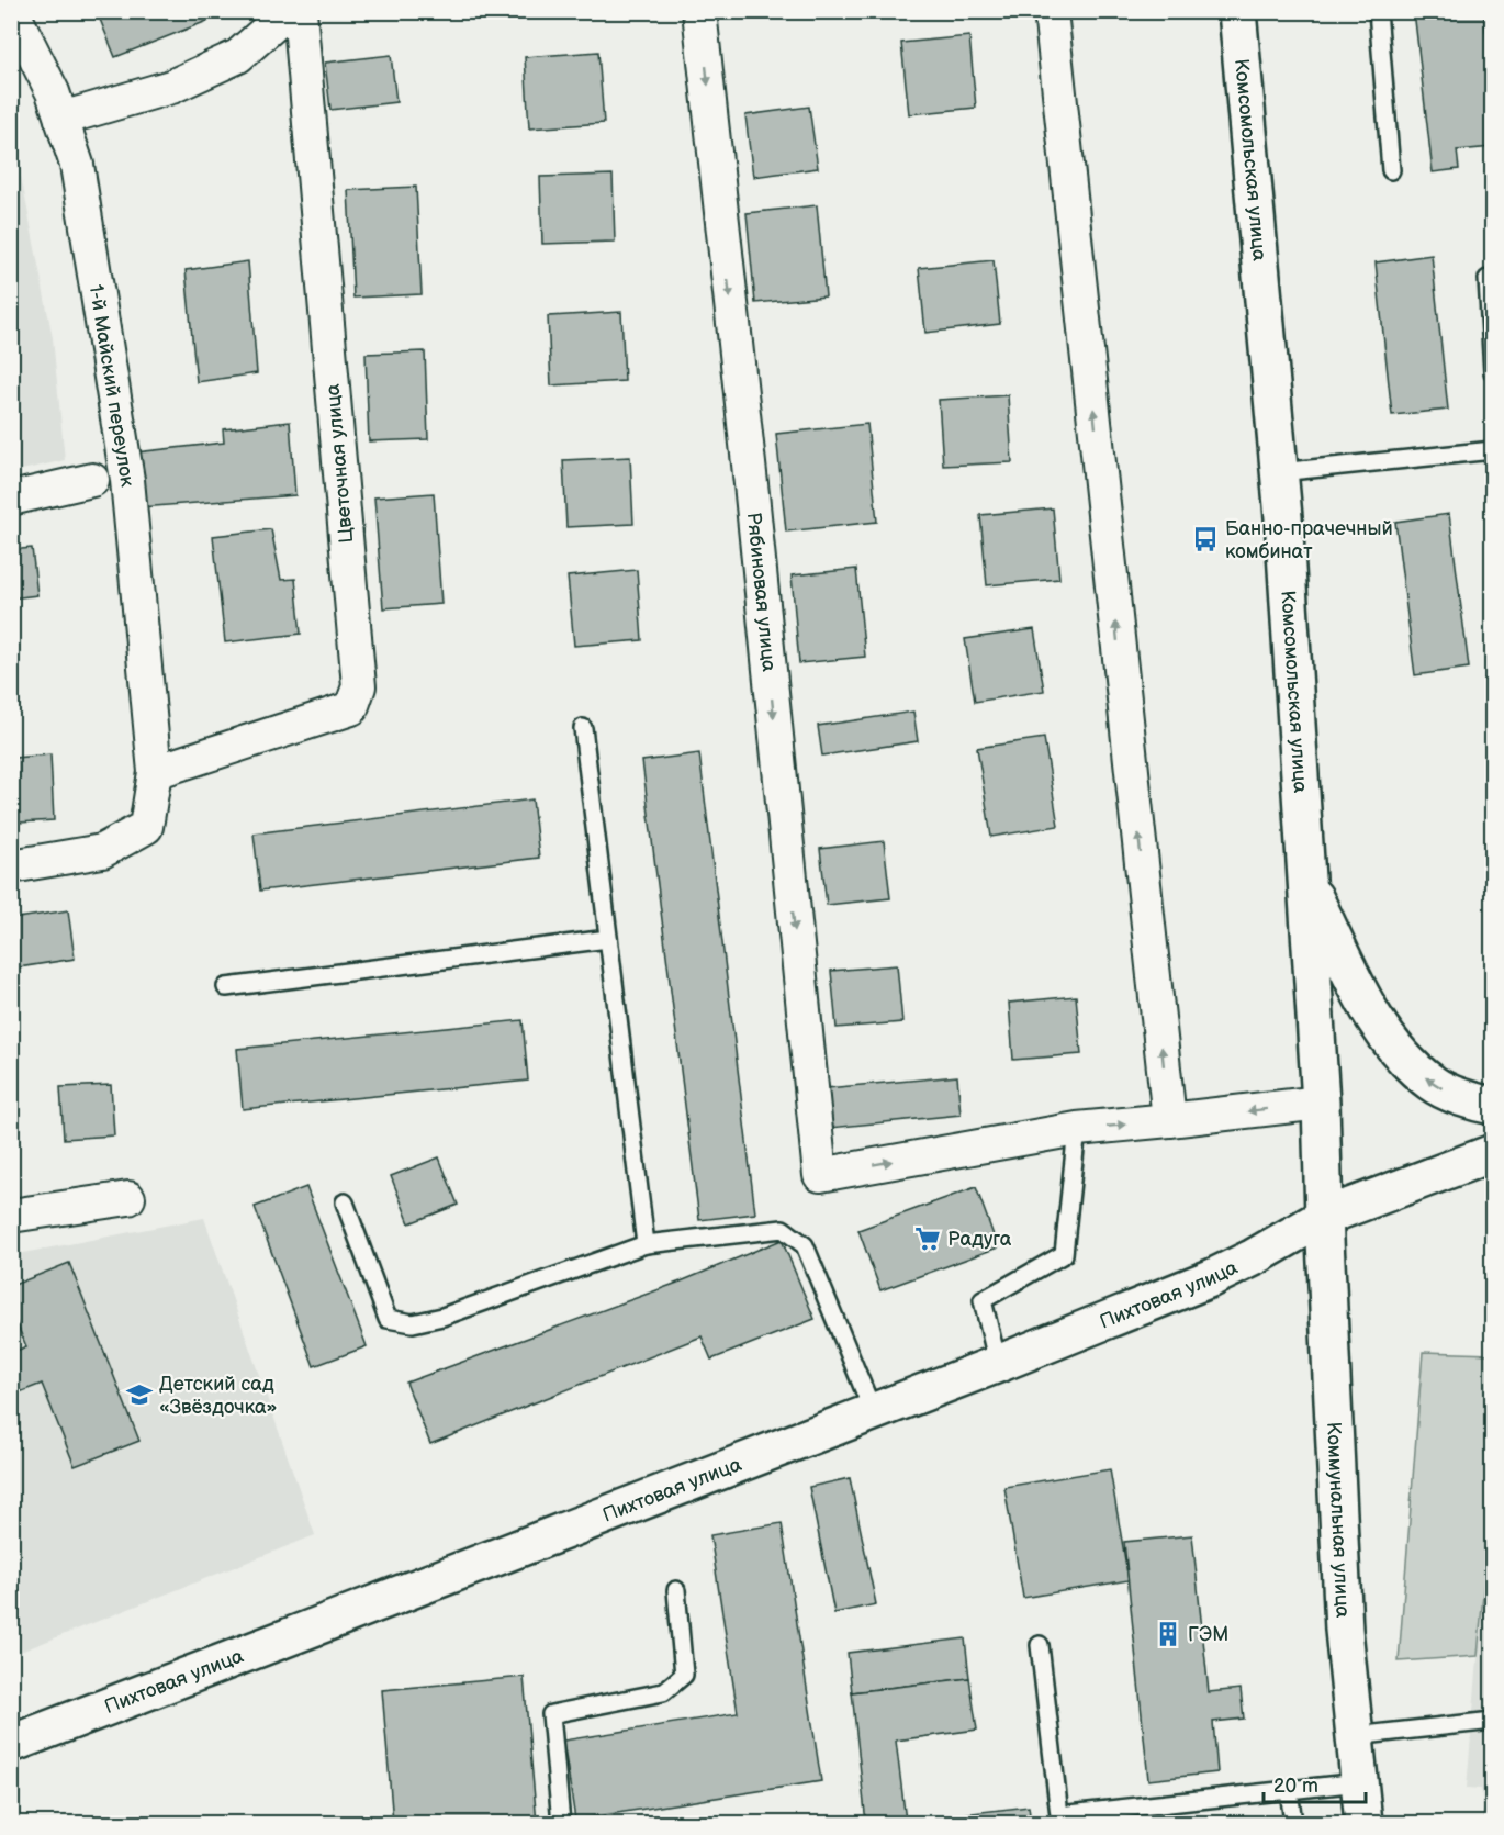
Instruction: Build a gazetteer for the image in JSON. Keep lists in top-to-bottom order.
{
  "streets": {
    "street": [
      "Комсомольская улица",
      "1-й Майский переулок",
      "Цветочная улица",
      "Рябиновая улица",
      "Пихтовая улица",
      "Коммунальная улица"
    ]
  },
  "crossings": [
    ["Комсомольская улица", "Пихтовая улица"],
    ["Комсомольская улица", "Коммунальная улица"],
    ["1-й Майский переулок", "Цветочная улица"],
    ["Пихтовая улица", "Коммунальная улица"]
  ],
  "one_way": ["Рябиновая улица"],
  "places": {
    "bus stop": ["Банно-прачечный комбинат"],
    "supermarket": ["Радуга"],
    "school or university": ["Детский сад «Звёздочка»"],
    "building": ["ГЭМ"]
  },
  "scale_bar": "20 m"
}
